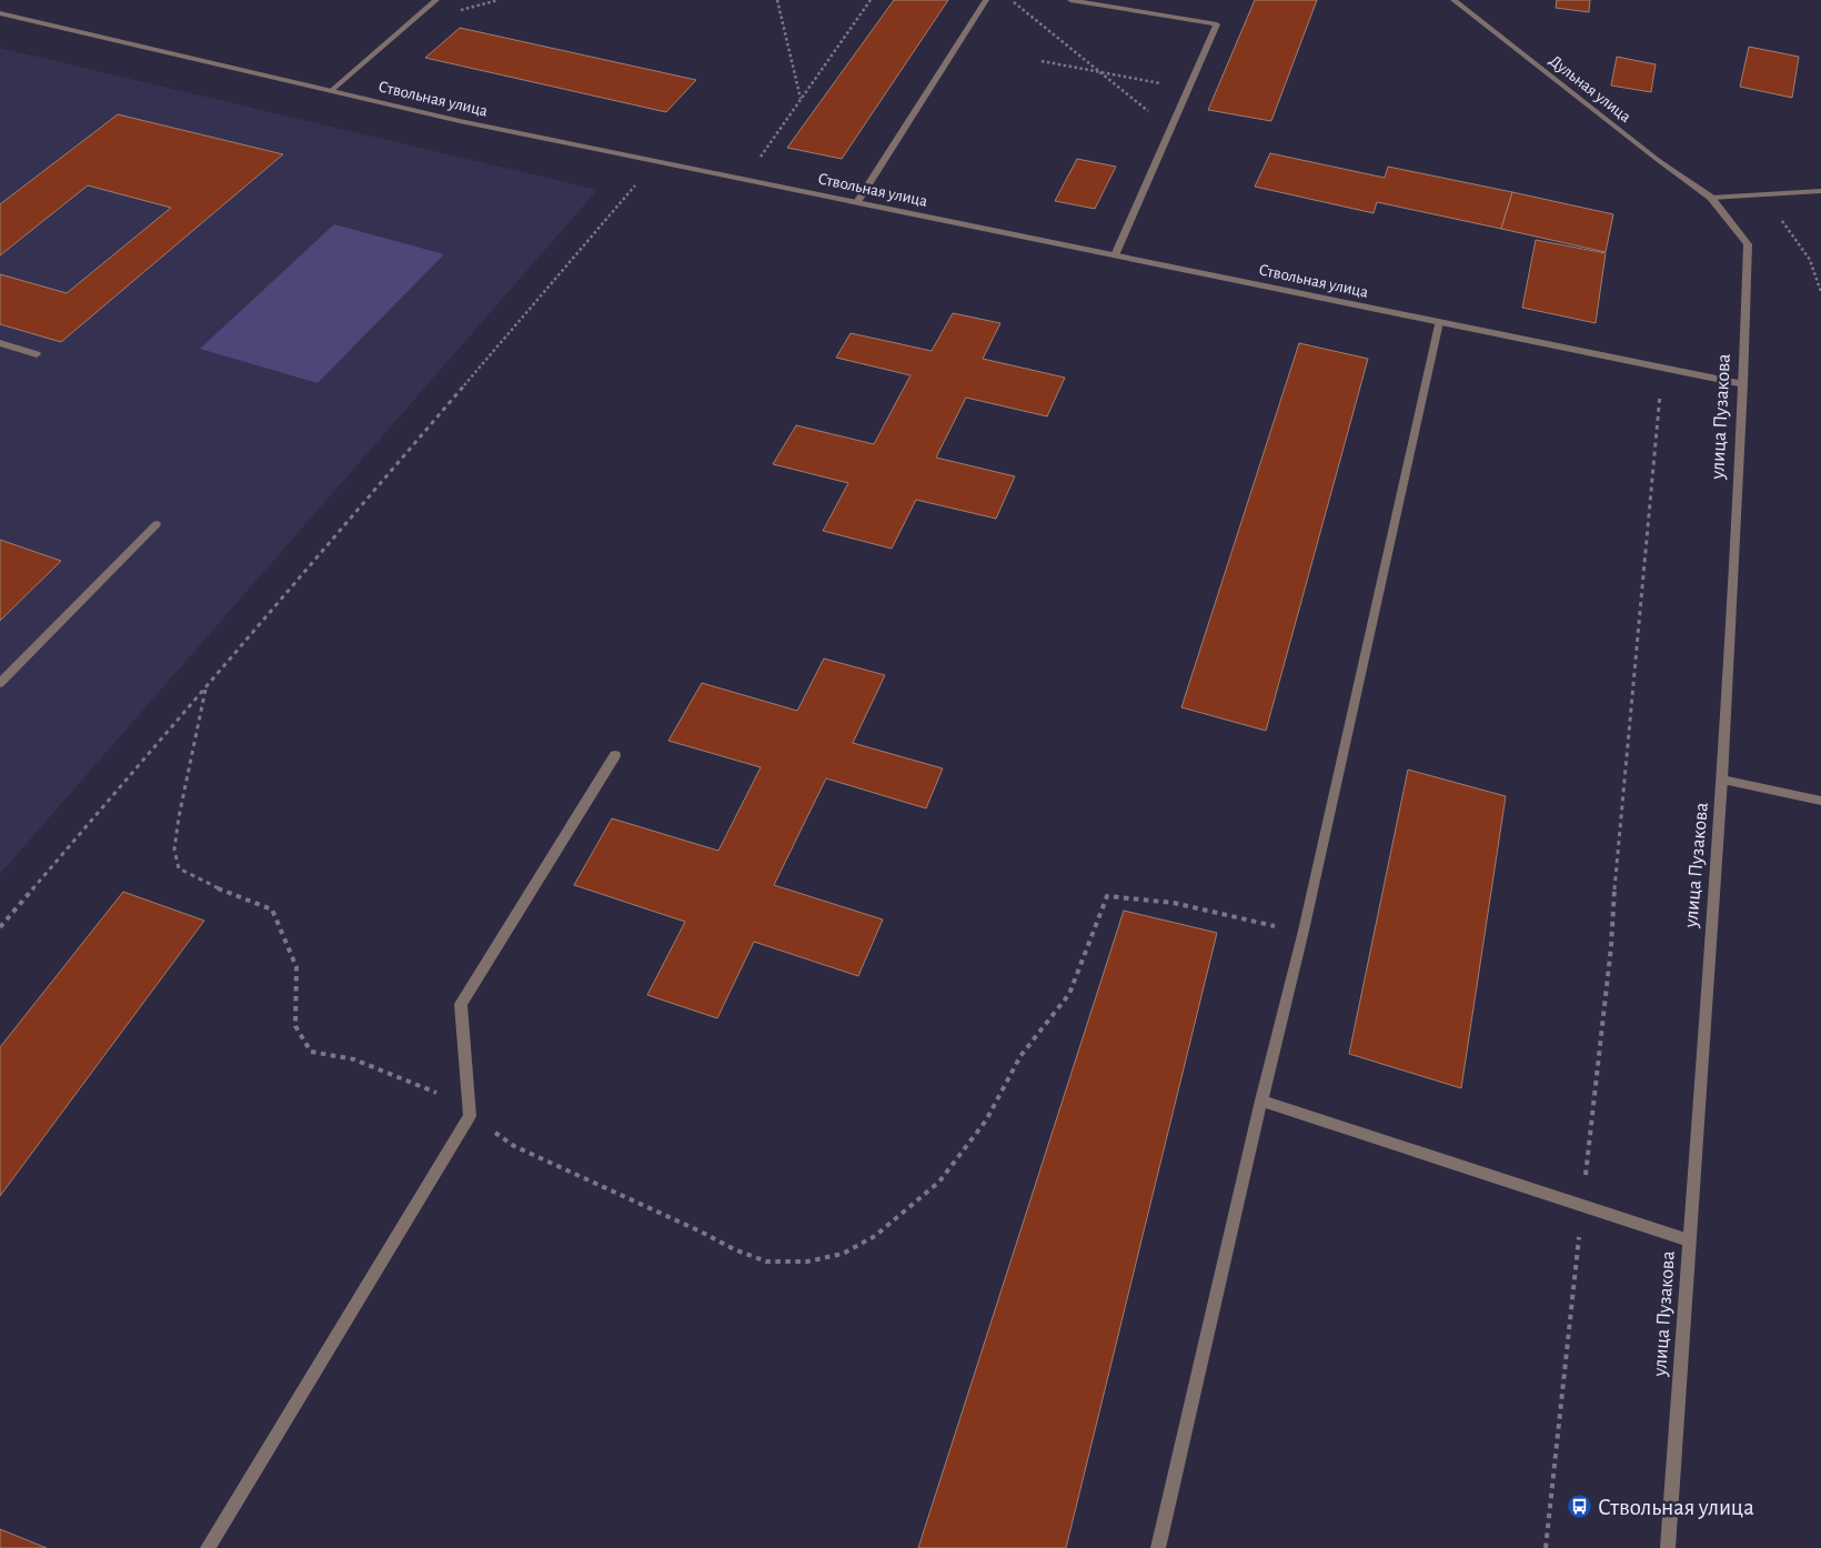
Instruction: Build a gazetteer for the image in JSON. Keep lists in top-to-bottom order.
{
  "streets": {
    "street": ["Дульная улица", "Ствольная улица", "улица Пузакова"]
  },
  "crossings": [
    ["Дульная улица", "улица Пузакова"],
    ["Ствольная улица", "улица Пузакова"]
  ],
  "places": {
    "bus stop": ["Ствольная улица"]
  }
}
